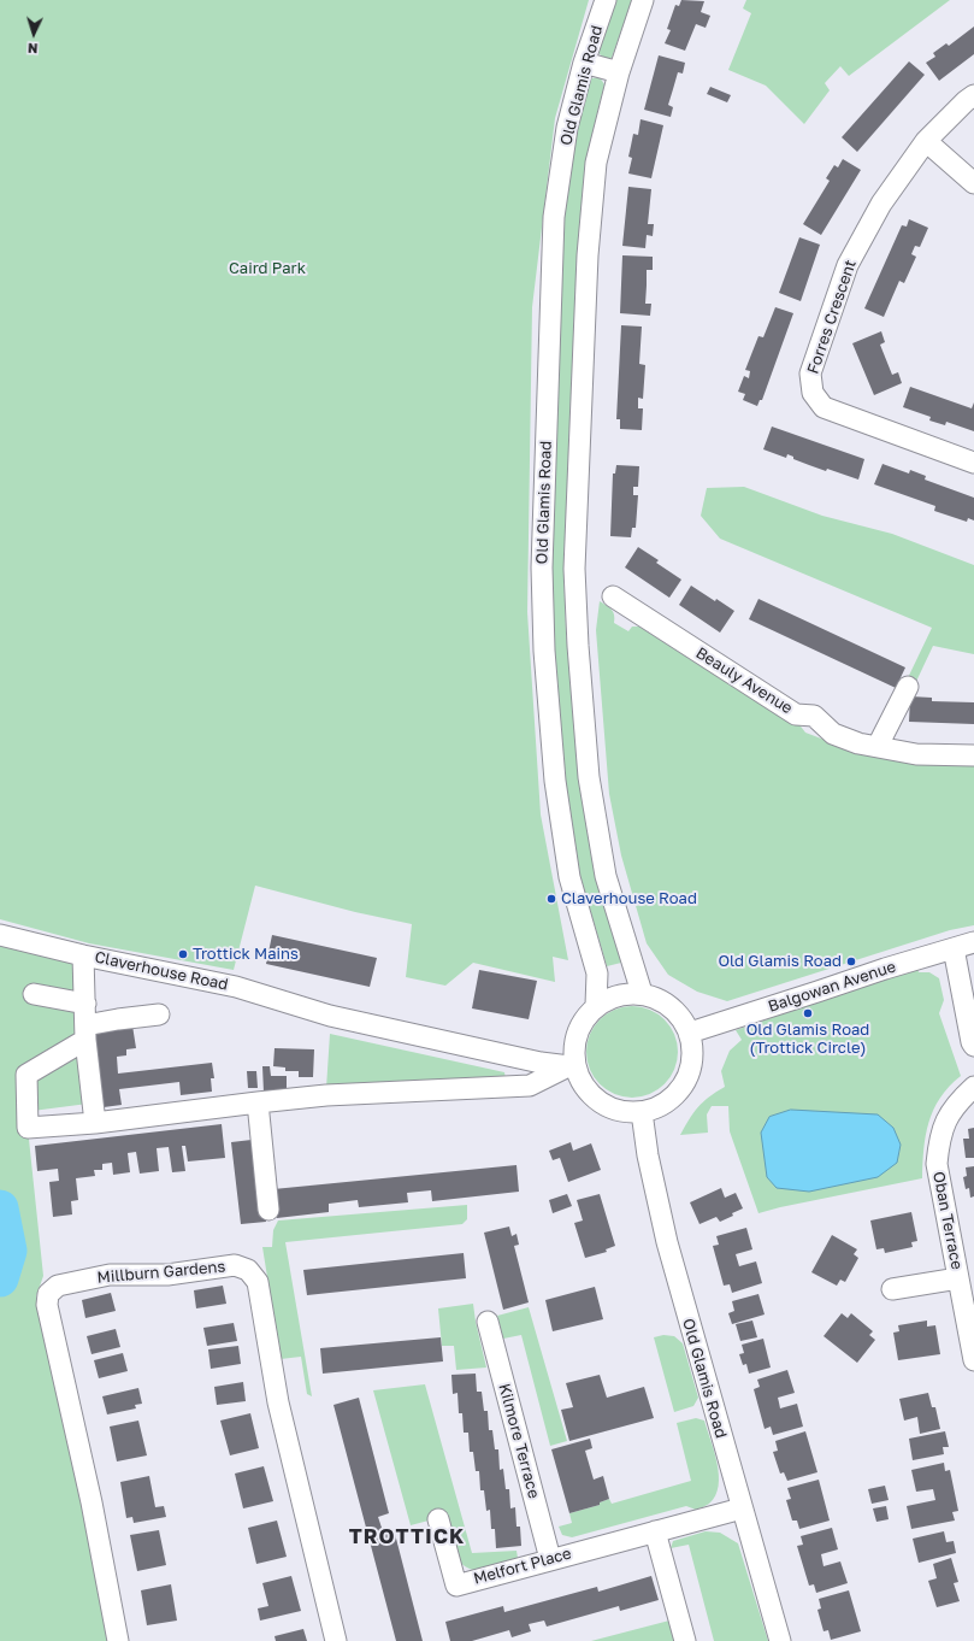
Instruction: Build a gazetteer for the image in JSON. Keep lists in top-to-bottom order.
{
  "streets": {
    "street": [
      "Old Glamis Road",
      "Forres Crescent",
      "Beauly Avenue",
      "Claverhouse Road",
      "Balgowan Avenue",
      "Oban Terrace",
      "Millburn Gardens",
      "Kilmore Terrace",
      "Melfort Place"
    ]
  },
  "crossings": [
    ["Old Glamis Road", "Claverhouse Road"],
    ["Old Glamis Road", "Balgowan Avenue"],
    ["Old Glamis Road", "Melfort Place"],
    ["Claverhouse Road", "Balgowan Avenue"],
    ["Kilmore Terrace", "Melfort Place"]
  ],
  "districts": ["TROTTICK"],
  "parks": ["Caird Park"],
  "places": [
    "Claverhouse Road",
    "Trottick Mains",
    "Old Glamis Road",
    "Old Glamis Road (Trottick Circle)"
  ],
  "north": "bottom"
}
